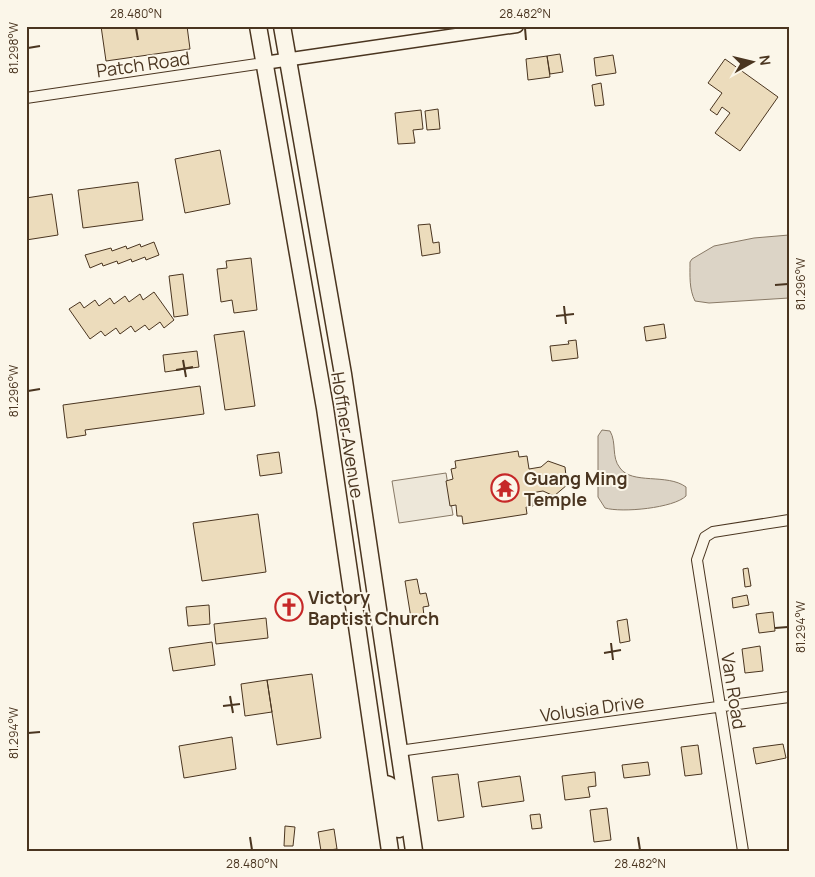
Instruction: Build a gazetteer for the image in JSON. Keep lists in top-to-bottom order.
{
  "streets": {
    "main road": ["Hoffner Avenue"],
    "street": ["Patch Road", "Van Road", "Volusia Drive"]
  },
  "crossings": [
    ["Patch Road", "Hoffner Avenue"],
    ["Hoffner Avenue", "Volusia Drive"],
    ["Van Road", "Volusia Drive"]
  ],
  "places": {
    "temple": ["Guang Ming Temple"],
    "church": ["Victory Baptist Church"]
  },
  "north": "right",
  "coordinates": [
    "28.480°N",
    "28.482°N",
    "81.298°W",
    "81.296°W",
    "81.294°W"
  ]
}
